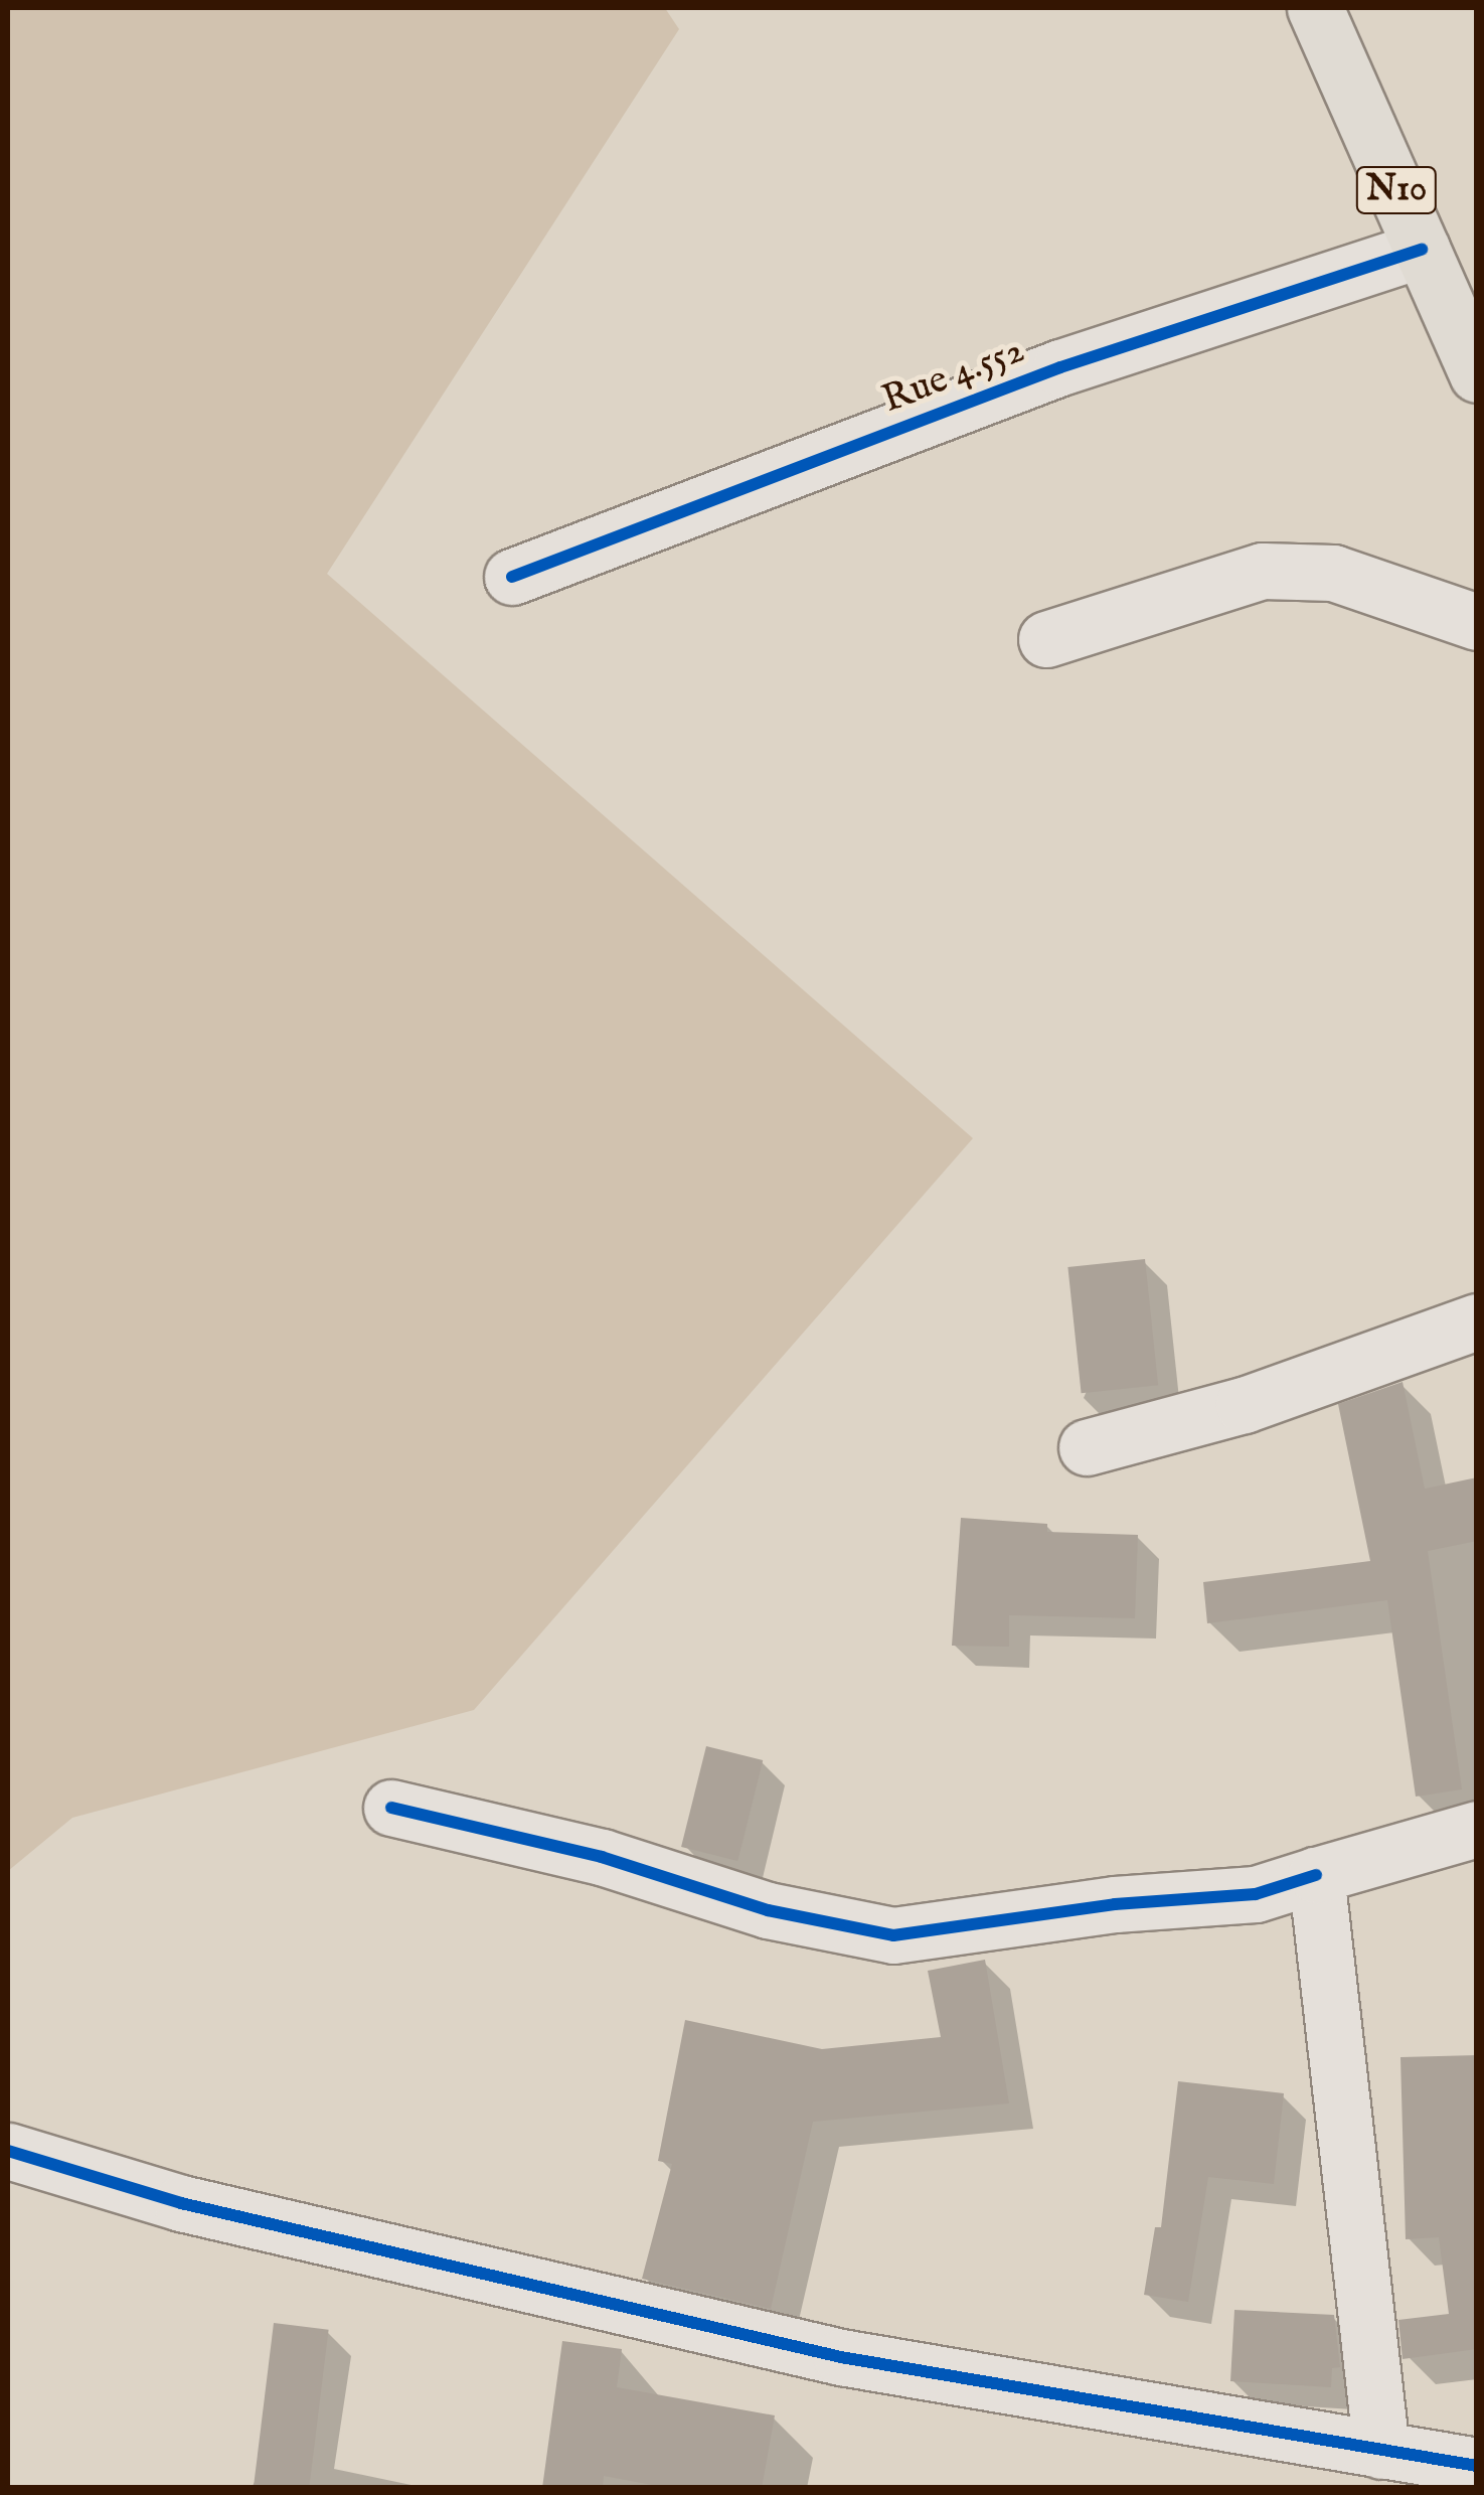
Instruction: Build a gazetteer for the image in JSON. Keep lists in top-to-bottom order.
{
  "streets": {
    "highway": ["N10"],
    "street": ["Rue 4.552"]
  },
  "crossings": [
    ["N10", "Rue 4.552"]
  ]
}
